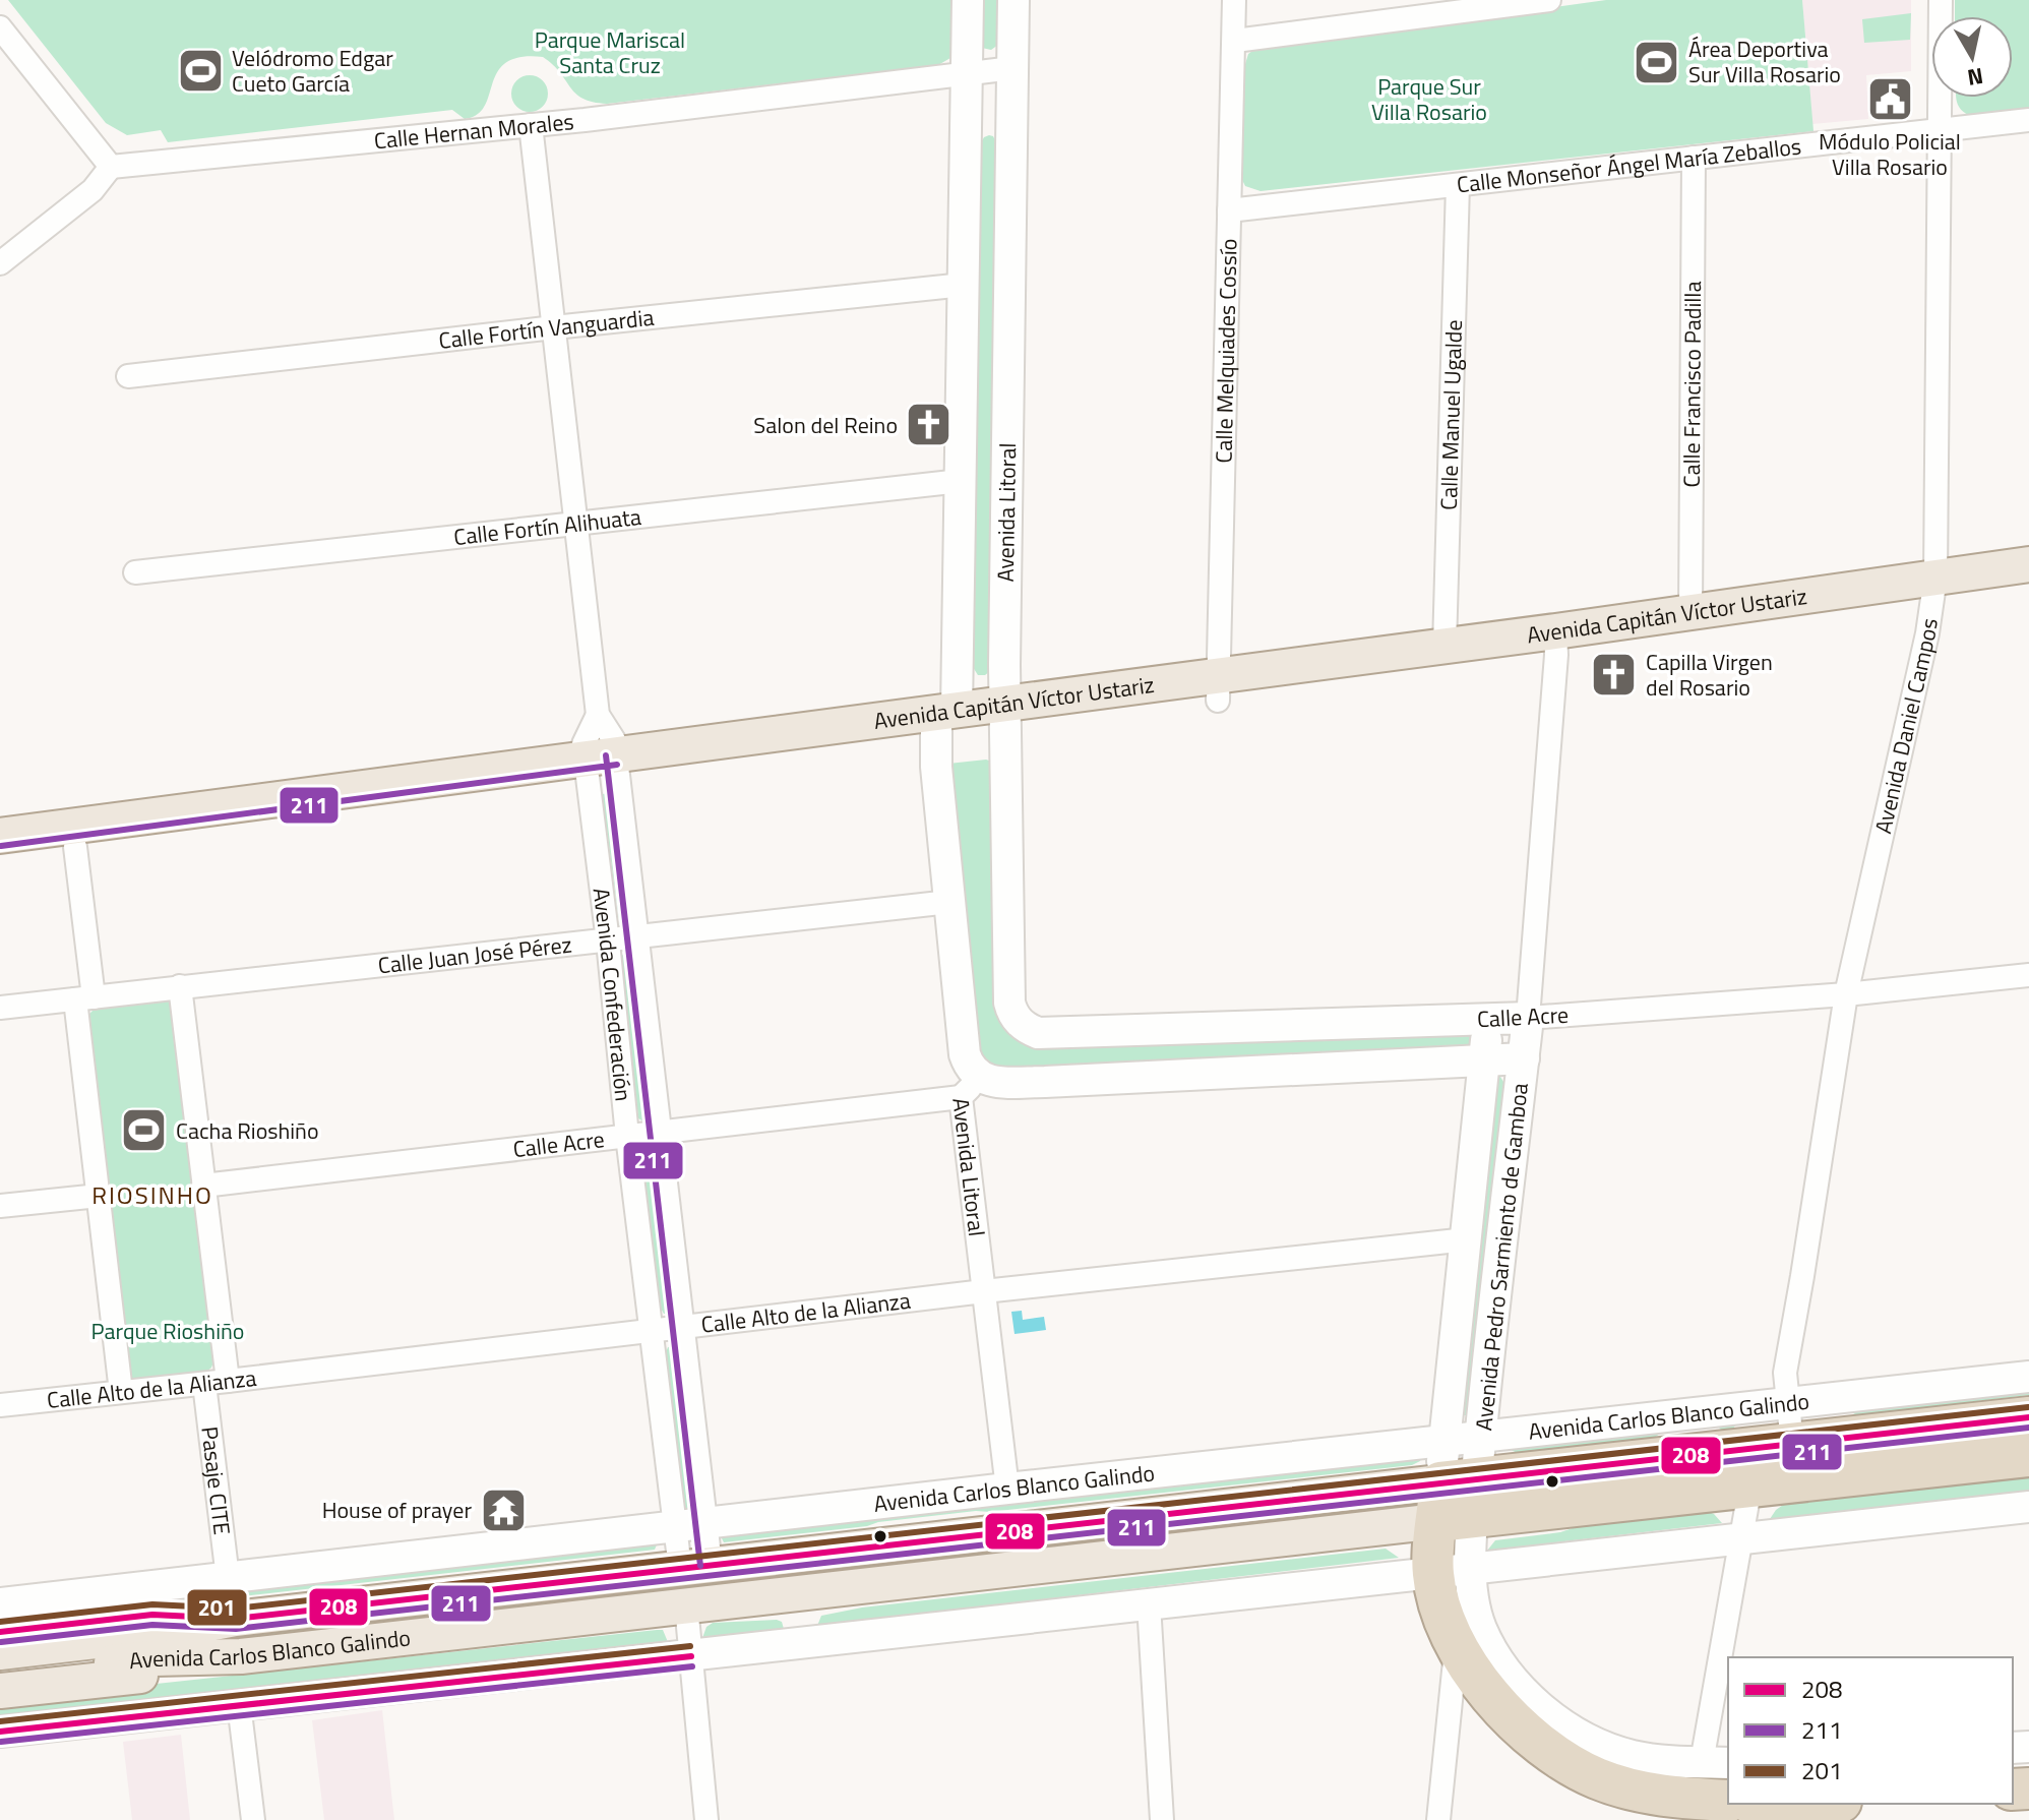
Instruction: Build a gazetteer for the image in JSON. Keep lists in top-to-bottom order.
{
  "streets": {
    "highway": ["Avenida Pedro Sarmiento de Gamboa", "Avenida Carlos Blanco Galindo"],
    "main road": ["Avenida Capitán Víctor Ustariz"],
    "street": [
      "Calle Hernan Morales",
      "Calle Monseñor Ángel María Zeballos",
      "Calle Fortín Vanguardia",
      "Calle Melquiades Cossío",
      "Calle Francisco Padilla",
      "Calle Manuel Ugalde",
      "Avenida Litoral",
      "Calle Fortín Alihuata",
      "Avenida Daniel Campos",
      "Calle Juan José Pérez",
      "Avenida Confederación",
      "Calle Acre",
      "Calle Alto de la Alianza",
      "Pasaje CITE"
    ]
  },
  "crossings": [
    ["Calle Hernan Morales", "Avenida Litoral"],
    ["Calle Hernan Morales", "Avenida Confederación"],
    ["Calle Monseñor Ángel María Zeballos", "Calle Melquiades Cossío"],
    ["Calle Monseñor Ángel María Zeballos", "Calle Francisco Padilla"],
    ["Calle Monseñor Ángel María Zeballos", "Calle Manuel Ugalde"],
    ["Calle Monseñor Ángel María Zeballos", "Avenida Daniel Campos"],
    ["Calle Fortín Vanguardia", "Avenida Litoral"],
    ["Calle Fortín Vanguardia", "Avenida Confederación"],
    ["Calle Melquiades Cossío", "Avenida Capitán Víctor Ustariz"],
    ["Calle Francisco Padilla", "Avenida Capitán Víctor Ustariz"],
    ["Calle Manuel Ugalde", "Avenida Capitán Víctor Ustariz"],
    ["Avenida Litoral", "Calle Fortín Alihuata"],
    ["Avenida Litoral", "Avenida Capitán Víctor Ustariz"],
    ["Avenida Litoral", "Calle Juan José Pérez"],
    ["Avenida Litoral", "Calle Acre"],
    ["Avenida Litoral", "Calle Alto de la Alianza"],
    ["Avenida Litoral", "Avenida Carlos Blanco Galindo"],
    ["Calle Fortín Alihuata", "Avenida Confederación"],
    ["Avenida Capitán Víctor Ustariz", "Avenida Daniel Campos"],
    ["Avenida Capitán Víctor Ustariz", "Avenida Confederación"],
    ["Avenida Capitán Víctor Ustariz", "Avenida Pedro Sarmiento de Gamboa"],
    ["Avenida Daniel Campos", "Calle Acre"],
    ["Avenida Daniel Campos", "Avenida Carlos Blanco Galindo"],
    ["Calle Juan José Pérez", "Avenida Confederación"],
    ["Avenida Confederación", "Calle Acre"],
    ["Avenida Confederación", "Calle Alto de la Alianza"],
    ["Avenida Confederación", "Avenida Carlos Blanco Galindo"],
    ["Calle Acre", "Avenida Pedro Sarmiento de Gamboa"],
    ["Avenida Pedro Sarmiento de Gamboa", "Calle Alto de la Alianza"],
    ["Avenida Pedro Sarmiento de Gamboa", "Avenida Carlos Blanco Galindo"],
    ["Calle Alto de la Alianza", "Pasaje CITE"],
    ["Avenida Carlos Blanco Galindo", "Pasaje CITE"]
  ],
  "districts": ["RIOSINHO"],
  "parks": ["Parque Mariscal Santa Cruz", "Parque Sur Villa Rosario", "Parque Rioshiño"],
  "places": {
    "sports": ["Área Deportiva Sur Villa Rosario", "Velódromo Edgar Cueto García", "Cacha Rioshiño"],
    "public building": ["Módulo Policial Villa Rosario"],
    "church": ["Salon del Reino", "Capilla Virgen del Rosario"],
    "temple": ["House of prayer"]
  },
  "lines": ["transit line 211", "transit line 201", "transit line 208"],
  "legend": ["208", "211", "201"],
  "north": "bottom"
}
